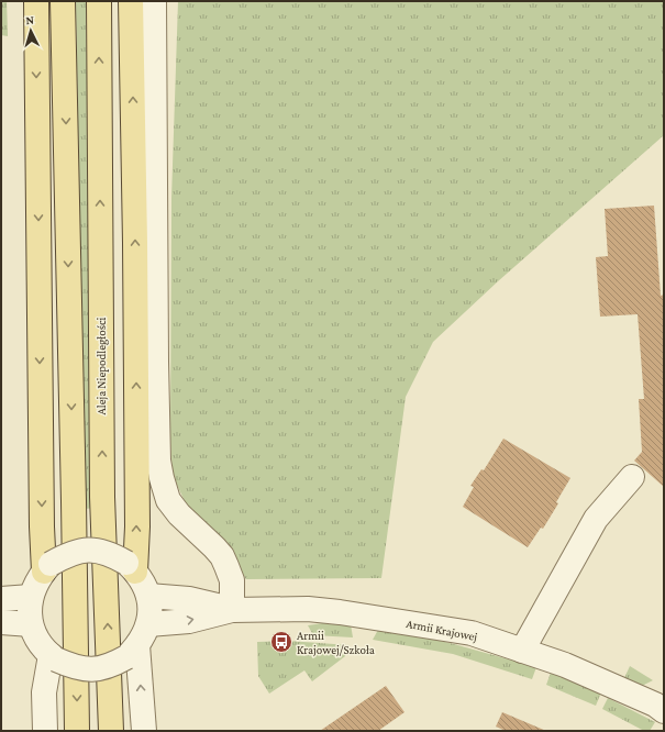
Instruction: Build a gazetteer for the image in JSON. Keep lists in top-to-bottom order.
{
  "streets": {
    "main road": ["Aleja Niepodległości"],
    "street": ["Armii Krajowej"]
  },
  "places": {
    "bus stop": ["Armii Krajowej/Szkoła"]
  },
  "north": "top"
}
